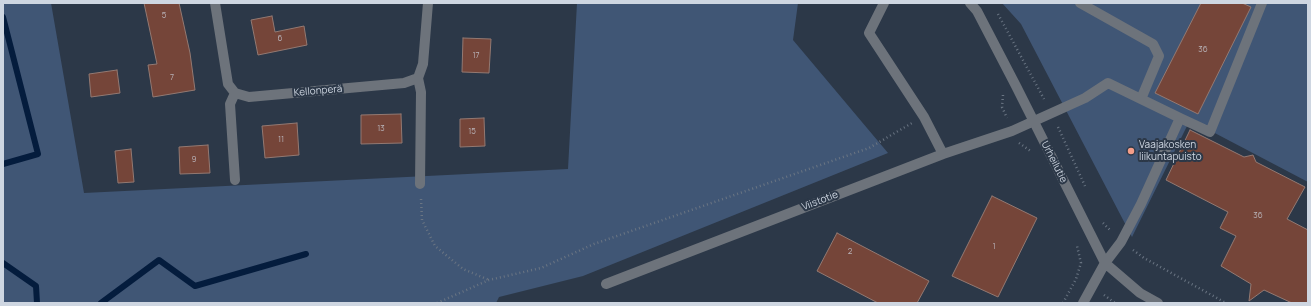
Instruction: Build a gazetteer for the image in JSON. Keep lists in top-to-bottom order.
{
  "streets": {
    "street": ["Kellonperä", "Urheilutie", "Viistotie"]
  },
  "crossings": [
    ["Urheilutie", "Viistotie"]
  ],
  "places": ["Vaajakosken liikuntapuisto"],
  "house_numbers": [
    "5",
    "6",
    "36",
    "17",
    "7",
    "13",
    "15",
    "11",
    "9",
    "36",
    "1",
    "2"
  ]
}
